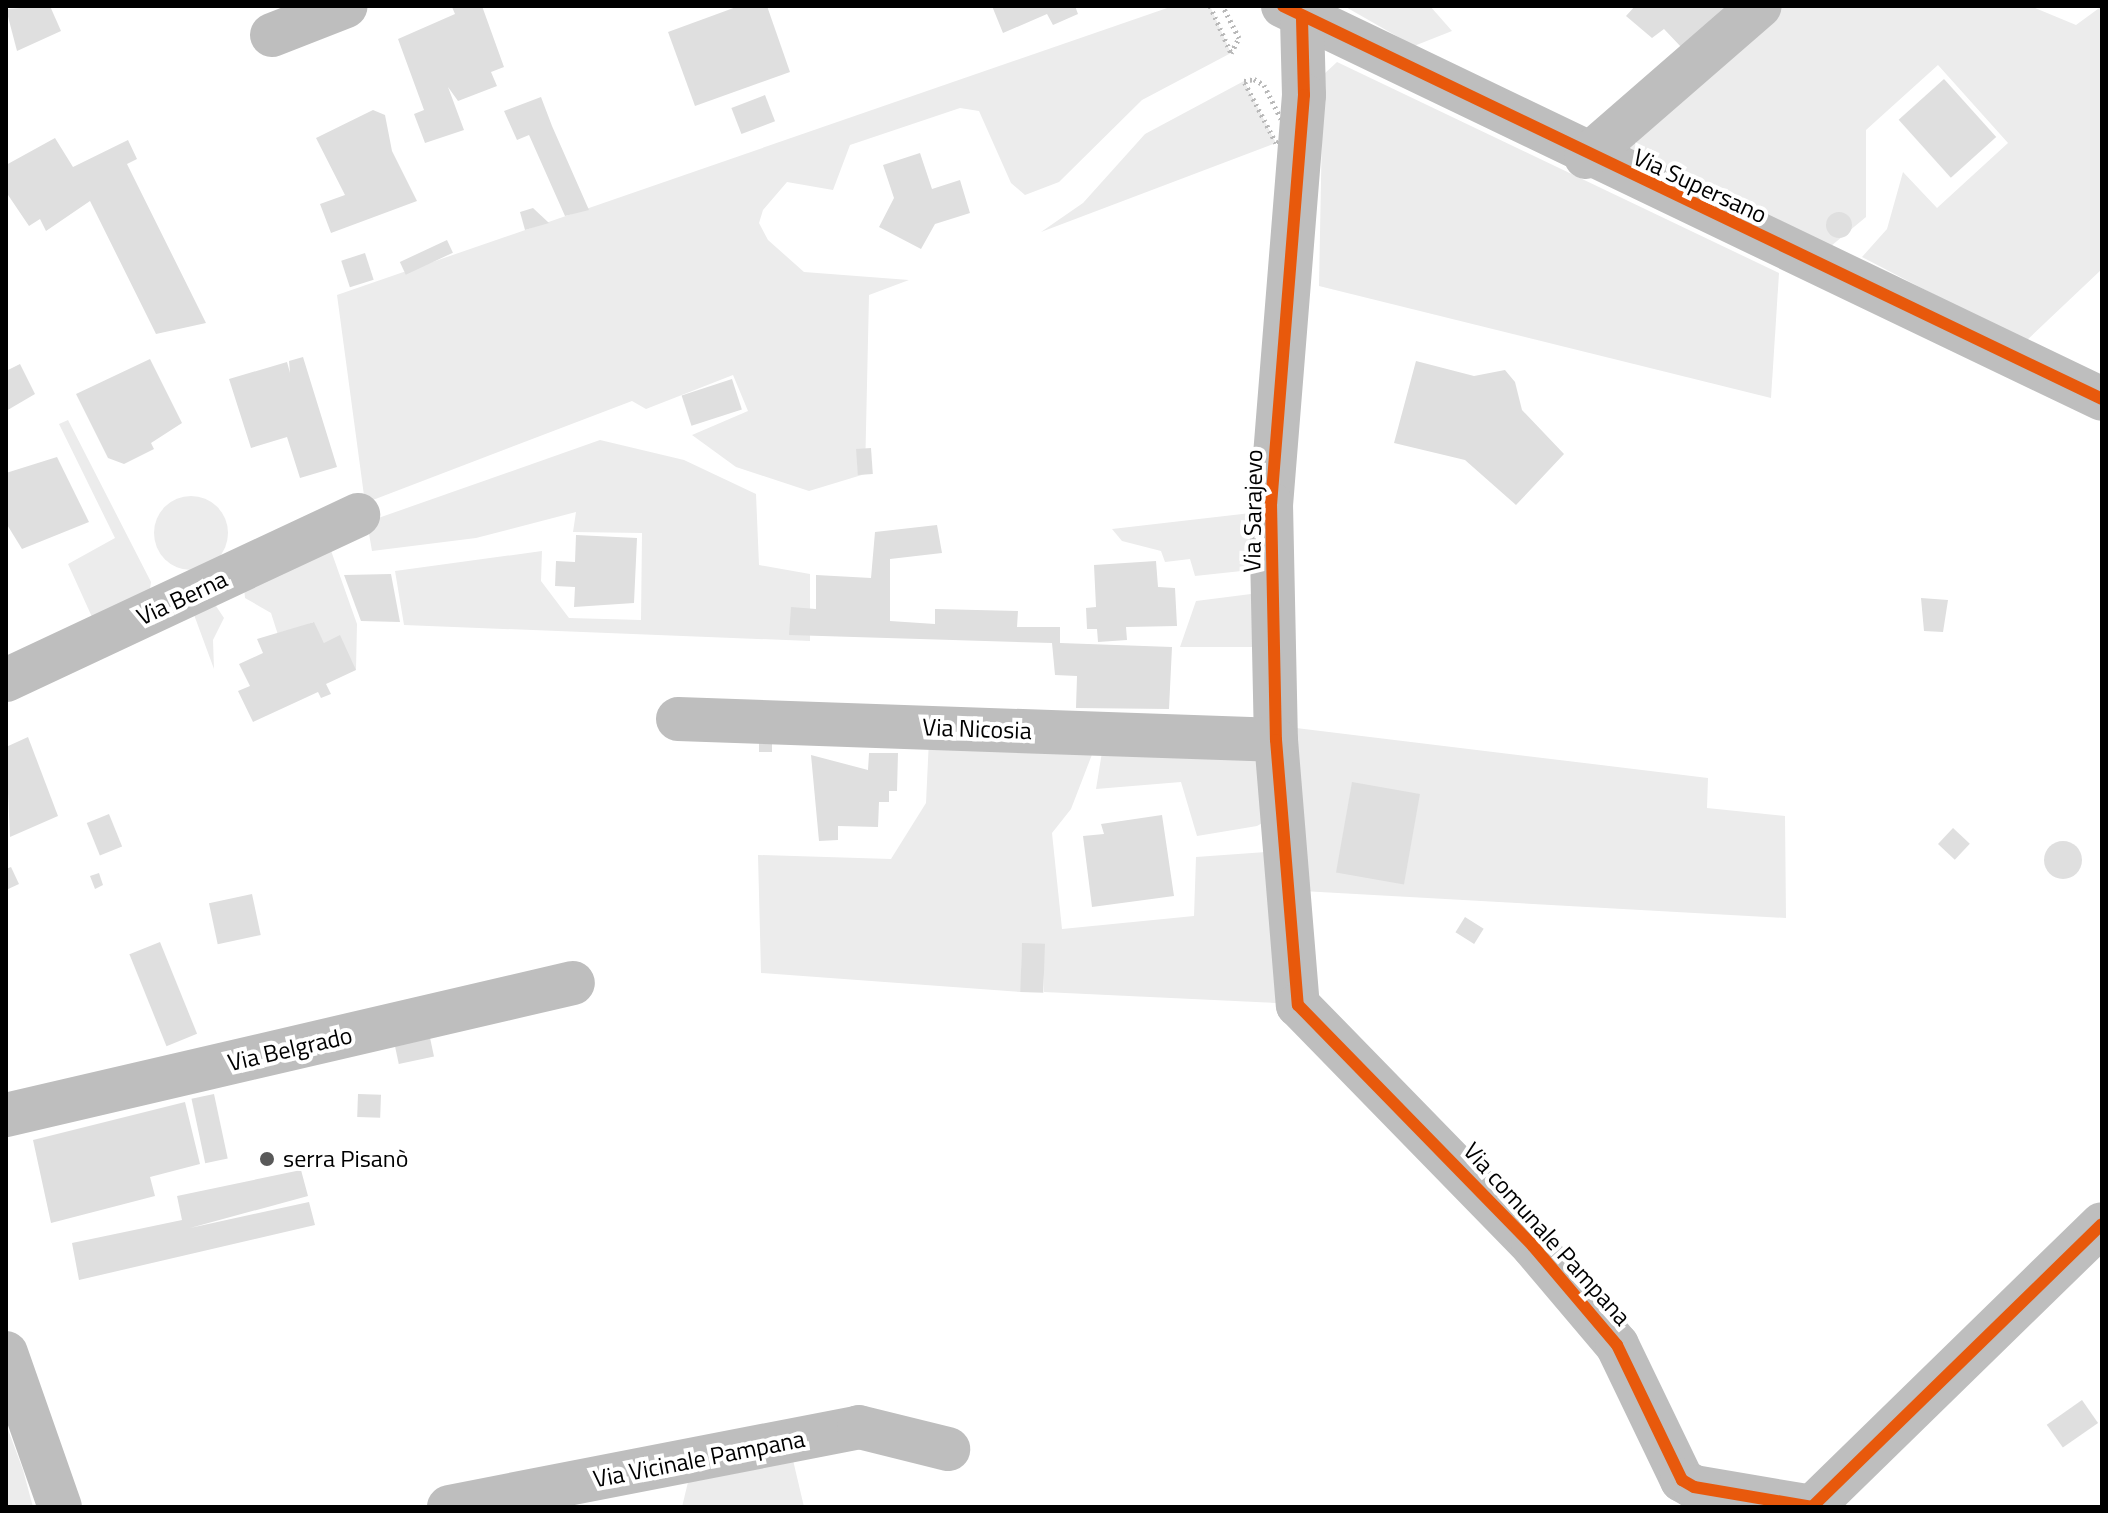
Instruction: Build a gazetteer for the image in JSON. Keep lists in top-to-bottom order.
{
  "streets": {
    "street": [
      "Via Supersano",
      "Via Sarajevo",
      "Via Berna",
      "Via Nicosia",
      "Via Belgrado",
      "Via comunale Pampana",
      "Via Vicinale Pampana"
    ]
  },
  "crossings": [
    ["Via Supersano", "Via Sarajevo"],
    ["Via Sarajevo", "Via Nicosia"],
    ["Via Sarajevo", "Via comunale Pampana"]
  ],
  "places": ["serra Pisanò"]
}
